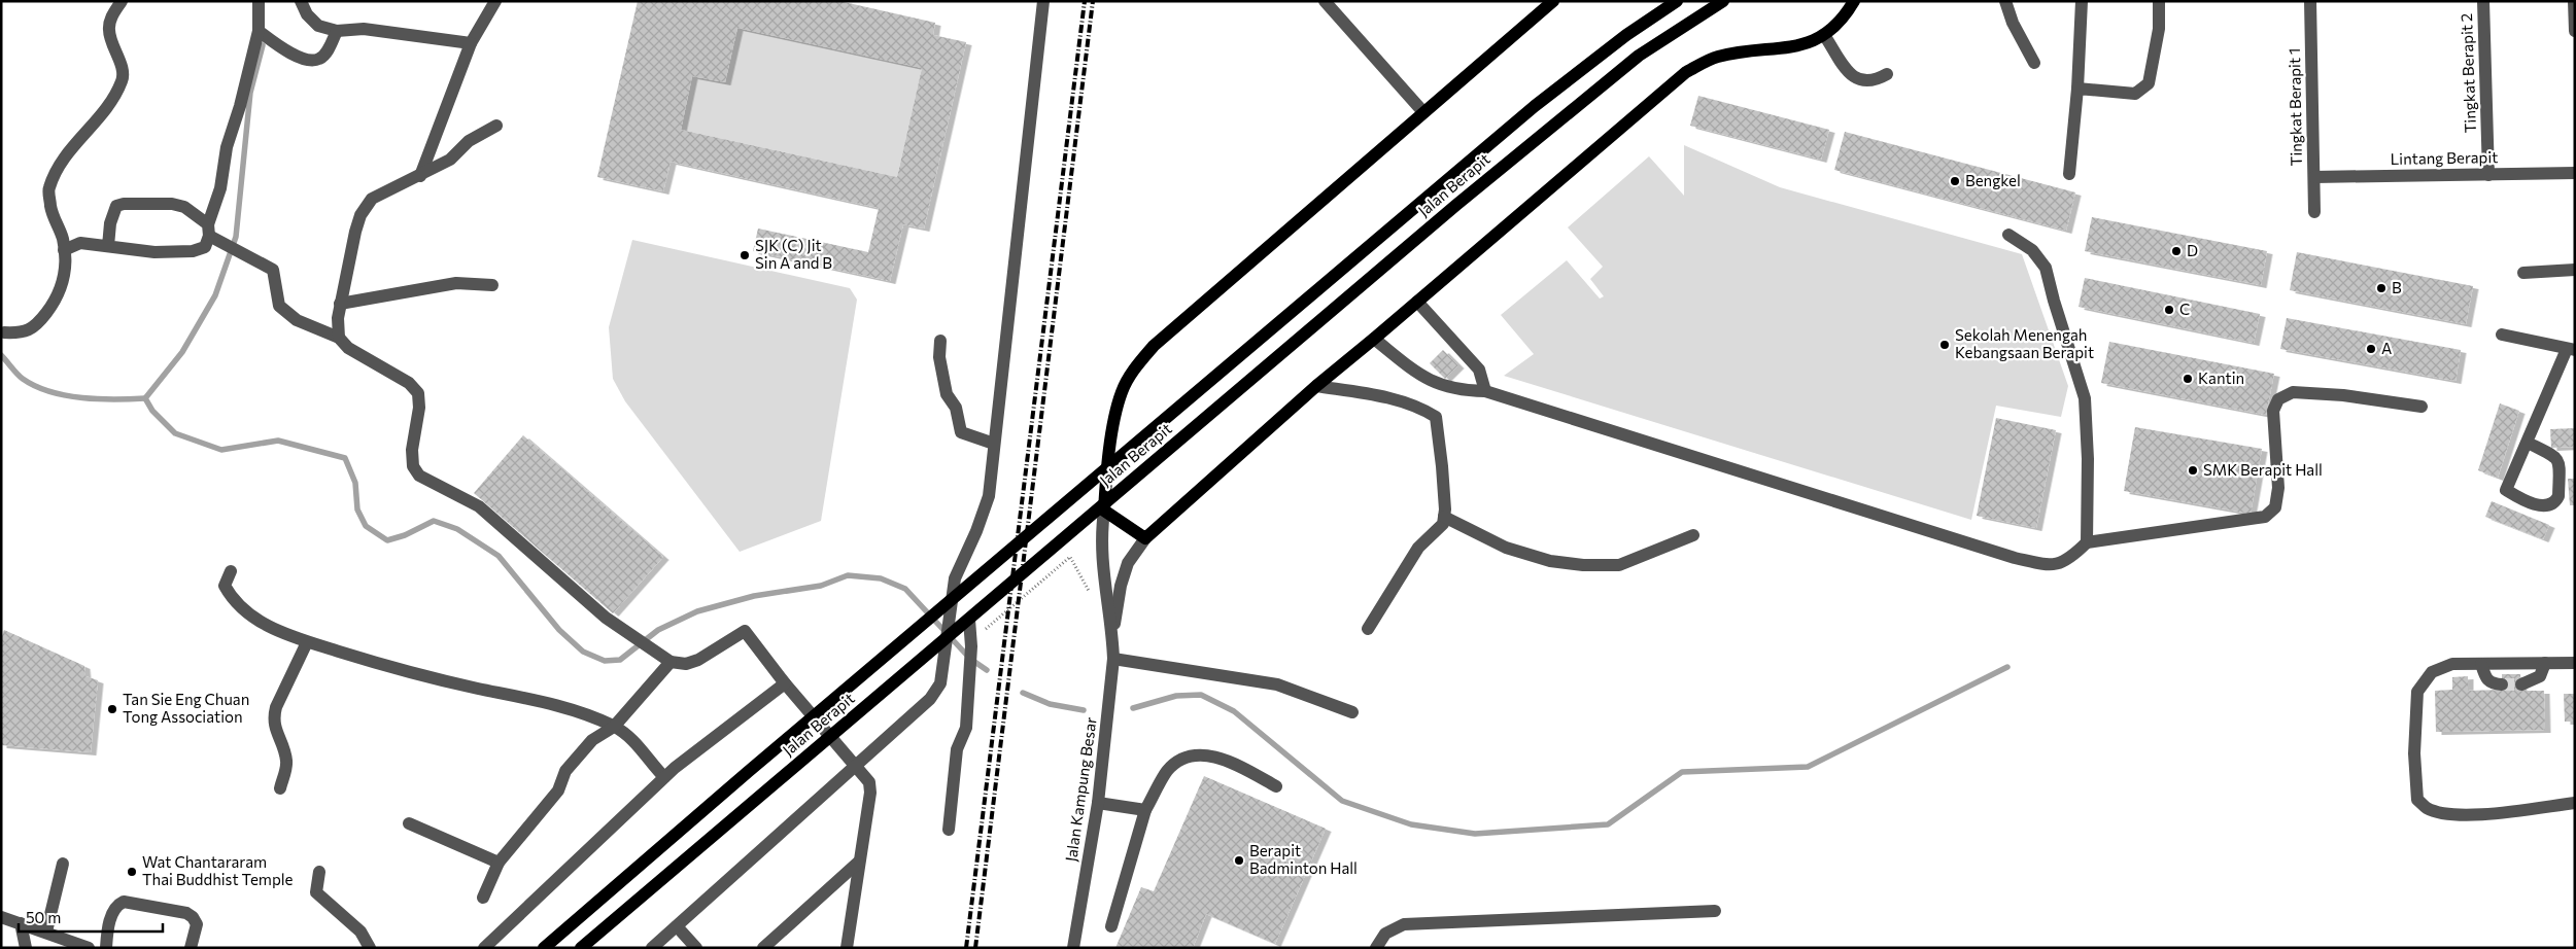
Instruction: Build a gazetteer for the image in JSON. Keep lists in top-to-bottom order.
{
  "streets": {
    "main road": ["Jalan Berapit"],
    "street": [
      "Tingkat Berapit 2",
      "Tingkat Berapit 1",
      "Lintang Berapit",
      "Jalan Kampung Besar"
    ]
  },
  "crossings": [
    ["Tingkat Berapit 2", "Lintang Berapit"],
    ["Tingkat Berapit 1", "Lintang Berapit"]
  ],
  "places": [
    "Bengkel",
    "D",
    "SJK (C) Jit Sin A and B",
    "B",
    "C",
    "Sekolah Menengah Kebangsaan Berapit",
    "A",
    "Kantin",
    "SMK Berapit Hall",
    "Tan Sie Eng Chuan Tong Association",
    "Berapit Badminton Hall",
    "Wat Chantararam Thai Buddhist Temple"
  ],
  "scale_bar": "50 m"
}
